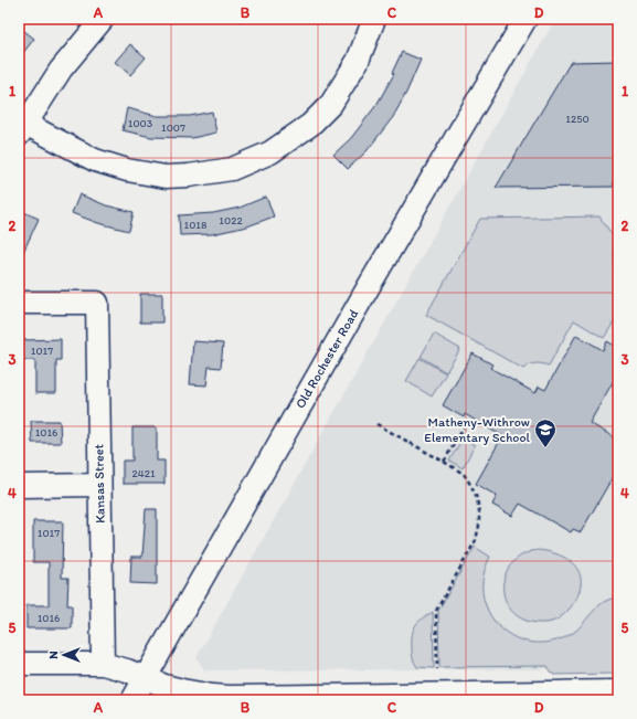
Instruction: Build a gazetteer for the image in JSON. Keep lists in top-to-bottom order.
{
  "streets": {
    "street": ["Old Rochester Road", "Kansas Street"]
  },
  "places": {
    "school or university": ["Matheny-Withrow Elementary School"]
  },
  "house_numbers": [
    "1250",
    "1003",
    "1007",
    "1022",
    "1018",
    "1017",
    "1016",
    "2421",
    "1017",
    "1016"
  ],
  "north": "left",
  "grid": {
    "columns": [
      "A",
      "B",
      "C",
      "D"
    ],
    "rows": [
      "1",
      "2",
      "3",
      "4",
      "5"
    ]
  }
}
